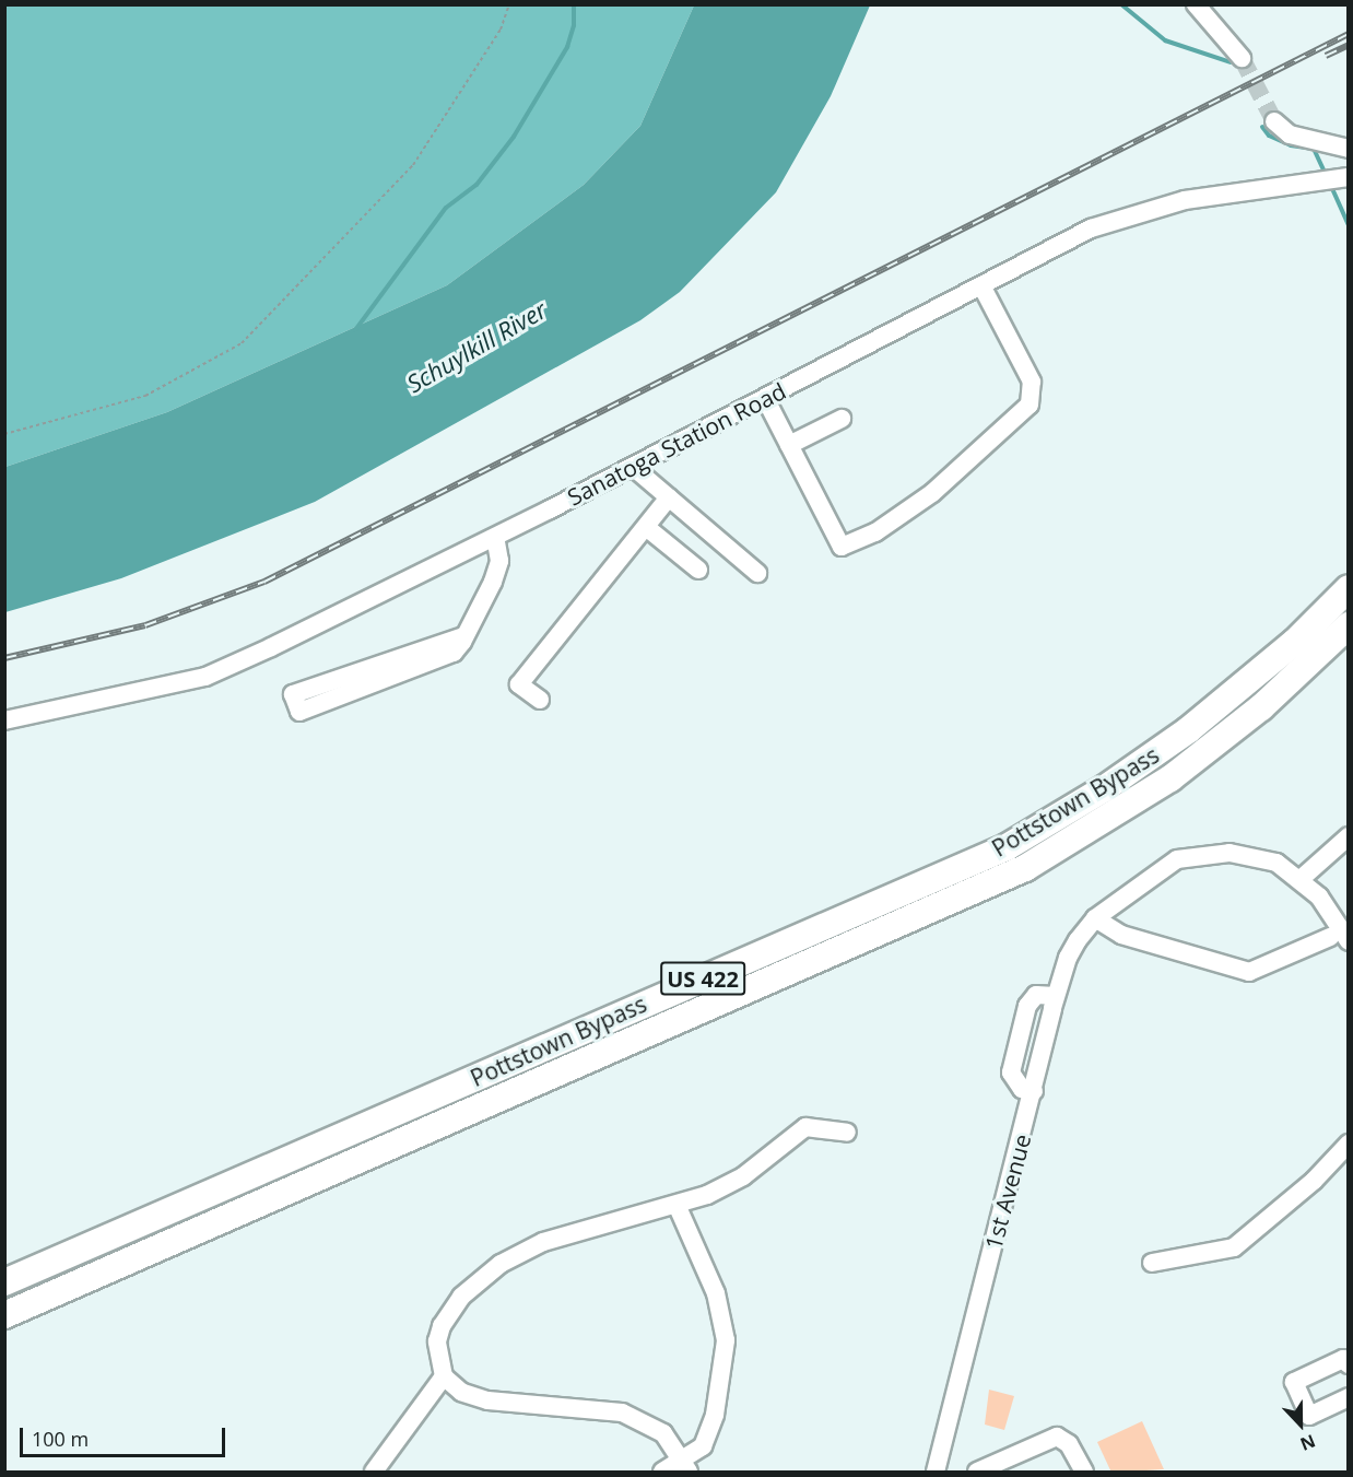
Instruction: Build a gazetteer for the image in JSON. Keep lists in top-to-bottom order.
{
  "streets": {
    "highway": ["Pottstown Bypass", "US 422"],
    "street": ["Sanatoga Station Road", "1st Avenue"]
  },
  "water": ["Schuylkill River"],
  "scale_bar": "100 m",
  "north": "bottom"
}
